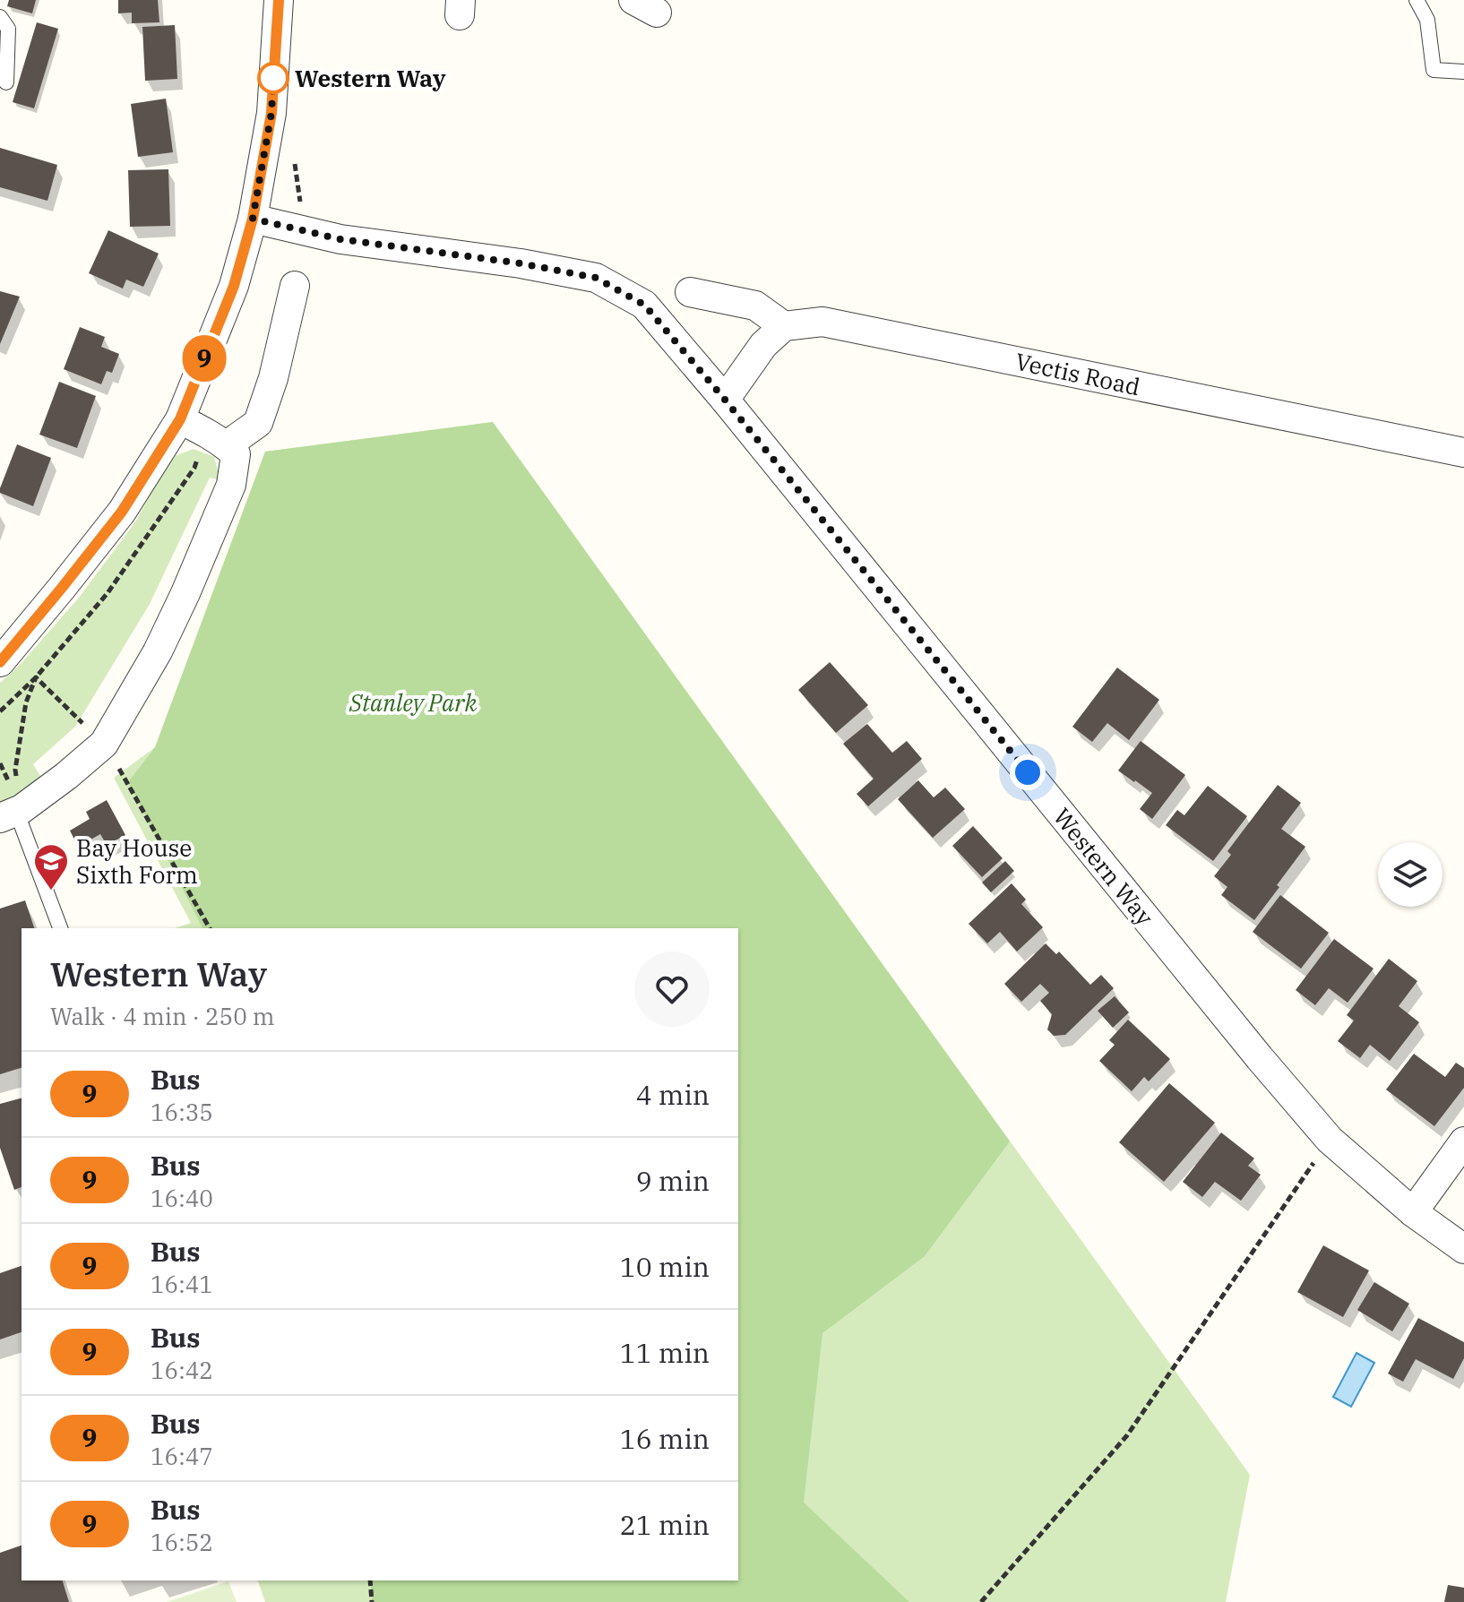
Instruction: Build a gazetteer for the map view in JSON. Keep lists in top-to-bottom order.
{
  "streets": {
    "street": ["Vectis Road", "Western Way"]
  },
  "parks": ["Stanley Park"],
  "places": {
    "other": ["Western Way"],
    "school or university": ["Bay House Sixth Form"]
  },
  "lines": ["bus line 9"],
  "page": {
    "on_map": "9",
    "heading": ["Western Way", "Walk · 4 min · 250 m"],
    "list": [
      {
        "mark": "9",
        "name": "Bus",
        "note": "16:35",
        "value": "4 min"
      },
      {
        "mark": "9",
        "name": "Bus",
        "note": "16:40",
        "value": "9 min"
      },
      {
        "mark": "9",
        "name": "Bus",
        "note": "16:41",
        "value": "10 min"
      },
      {
        "mark": "9",
        "name": "Bus",
        "note": "16:42",
        "value": "11 min"
      },
      {
        "mark": "9",
        "name": "Bus",
        "note": "16:47",
        "value": "16 min"
      },
      {
        "mark": "9",
        "name": "Bus",
        "note": "16:52",
        "value": "21 min"
      }
    ]
  }
}
